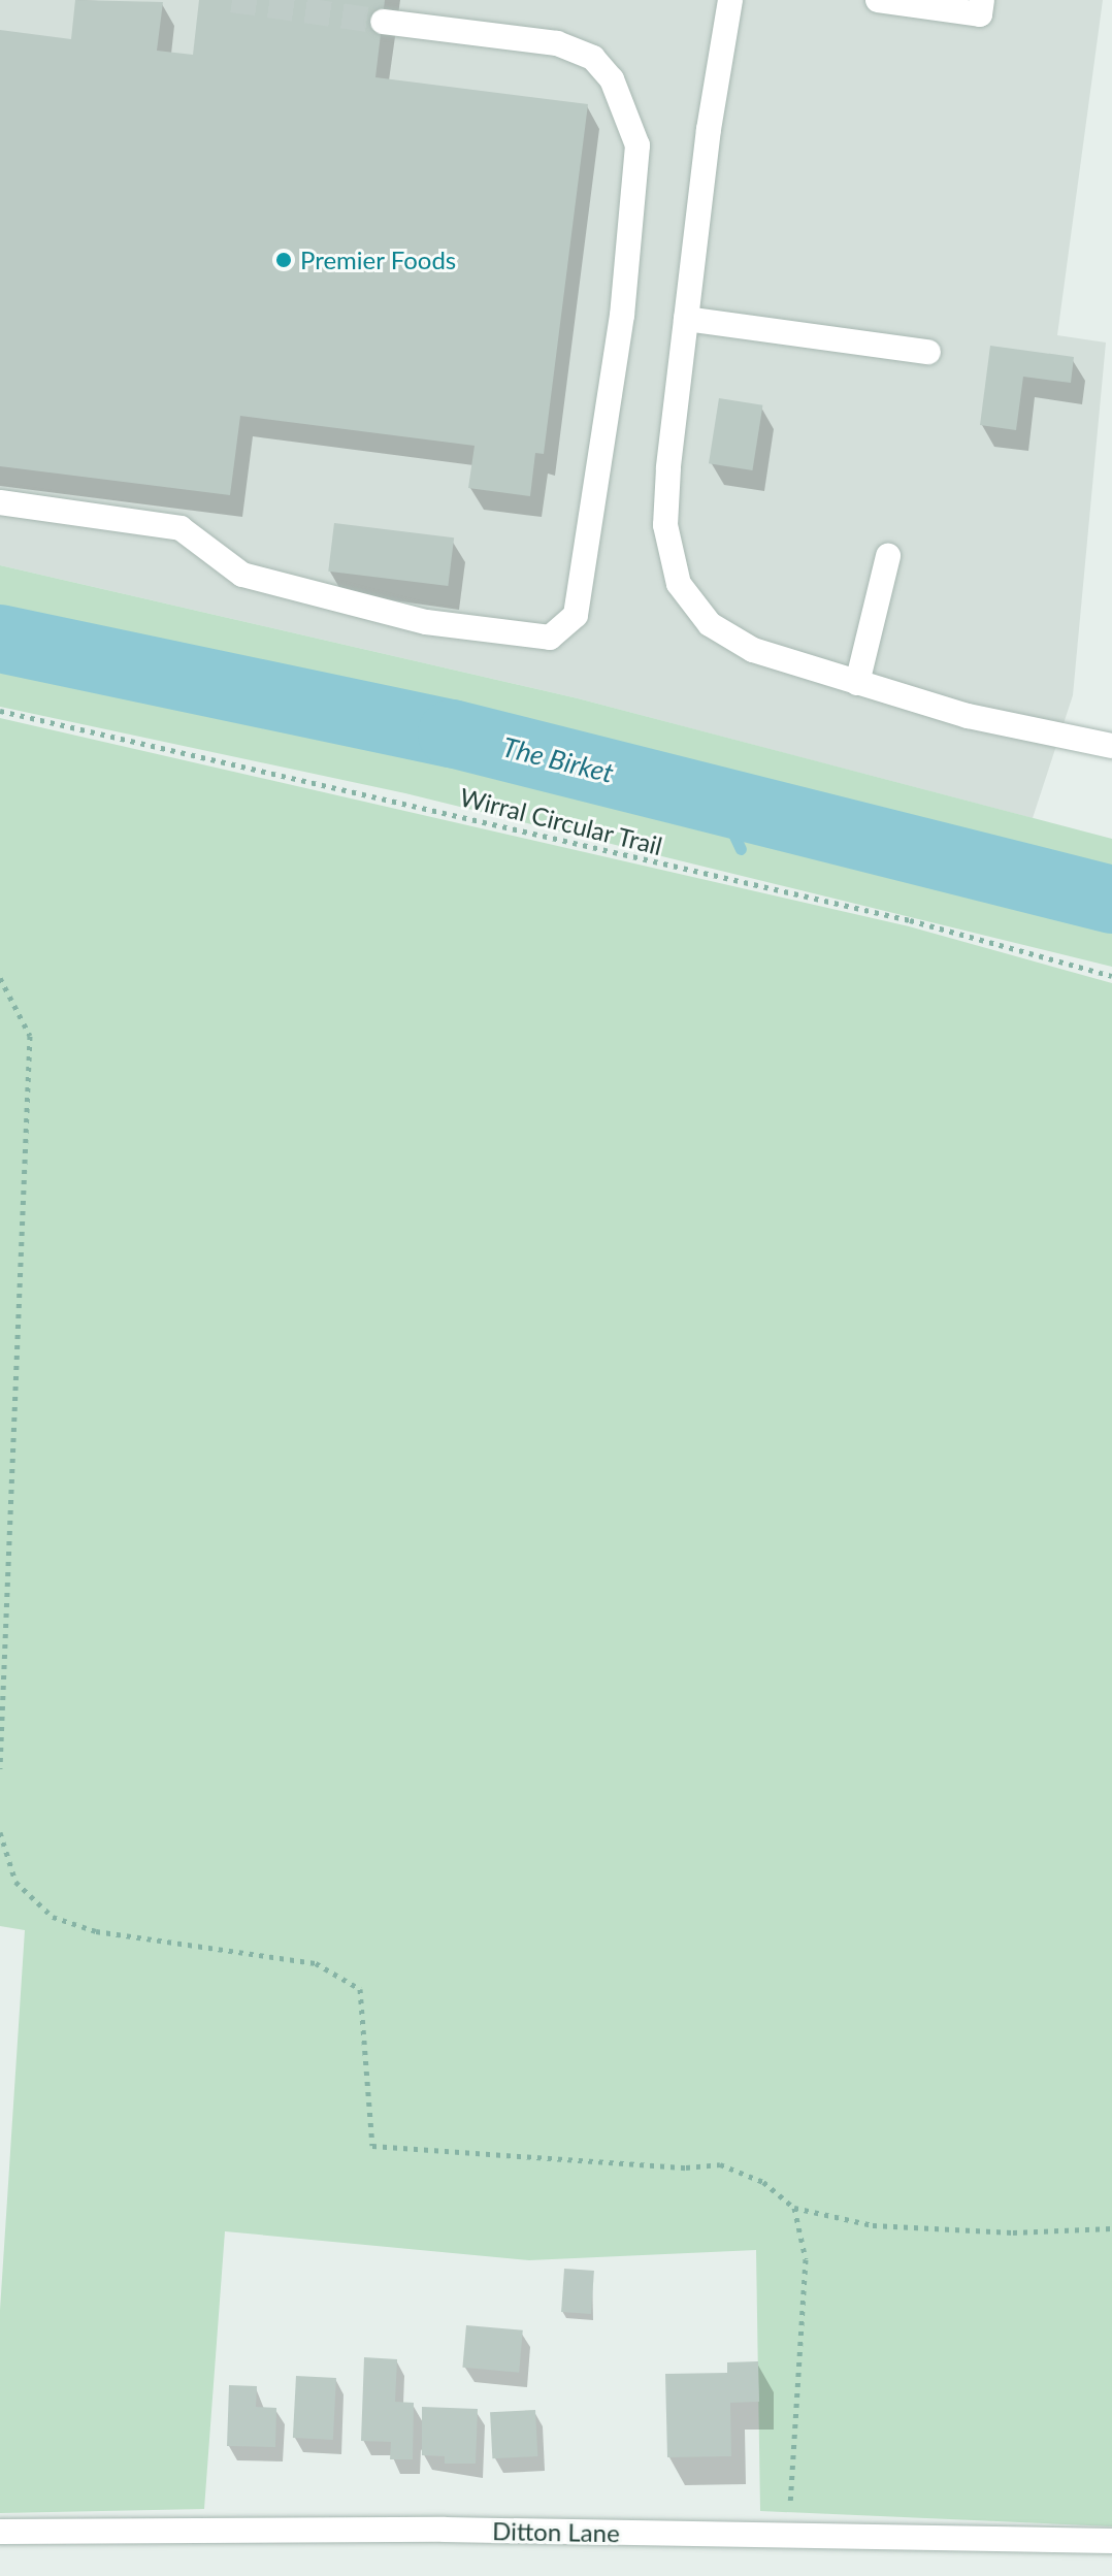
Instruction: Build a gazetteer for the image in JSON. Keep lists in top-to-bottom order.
{
  "streets": {
    "street": ["Ditton Lane"],
    "path": ["Wirral Circular Trail"]
  },
  "water": ["The Birket"],
  "places": ["Premier Foods"]
}
